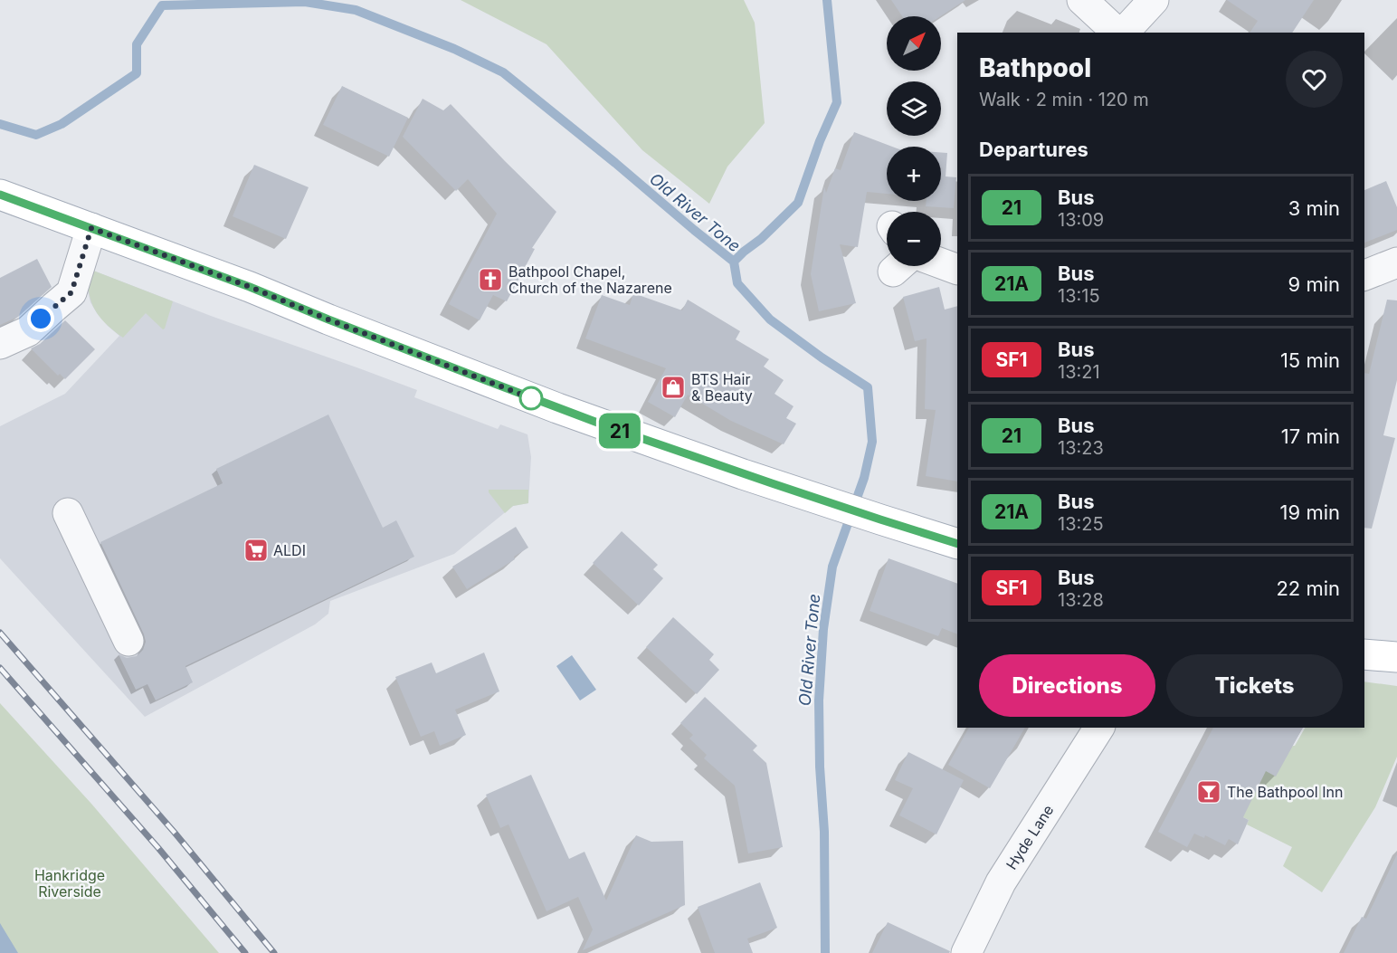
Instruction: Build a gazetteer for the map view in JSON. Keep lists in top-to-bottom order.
{
  "streets": {
    "street": ["Hyde Lane"]
  },
  "water": ["Old River Tone"],
  "parks": ["Hankridge Riverside"],
  "places": {
    "church": ["Bathpool Chapel, Church of the Nazarene"],
    "shop": ["BTS Hair & Beauty"],
    "supermarket": ["ALDI"],
    "bar": ["The Bathpool Inn"]
  },
  "lines": ["bus line 21"],
  "north": "top right",
  "page": {
    "on_map": "21",
    "map_buttons": ["+", "−"],
    "heading": [
      ["Bathpool", "Walk · 2 min · 120 m"],
      "Departures"
    ],
    "list": [
      {
        "mark": "21",
        "name": "Bus",
        "note": "13:09",
        "value": "3 min"
      },
      {
        "mark": "21A",
        "name": "Bus",
        "note": "13:15",
        "value": "9 min"
      },
      {
        "mark": "SF1",
        "name": "Bus",
        "note": "13:21",
        "value": "15 min"
      },
      {
        "mark": "21",
        "name": "Bus",
        "note": "13:23",
        "value": "17 min"
      },
      {
        "mark": "21A",
        "name": "Bus",
        "note": "13:25",
        "value": "19 min"
      },
      {
        "mark": "SF1",
        "name": "Bus",
        "note": "13:28",
        "value": "22 min"
      }
    ],
    "buttons": ["Directions", "Tickets"]
  }
}
